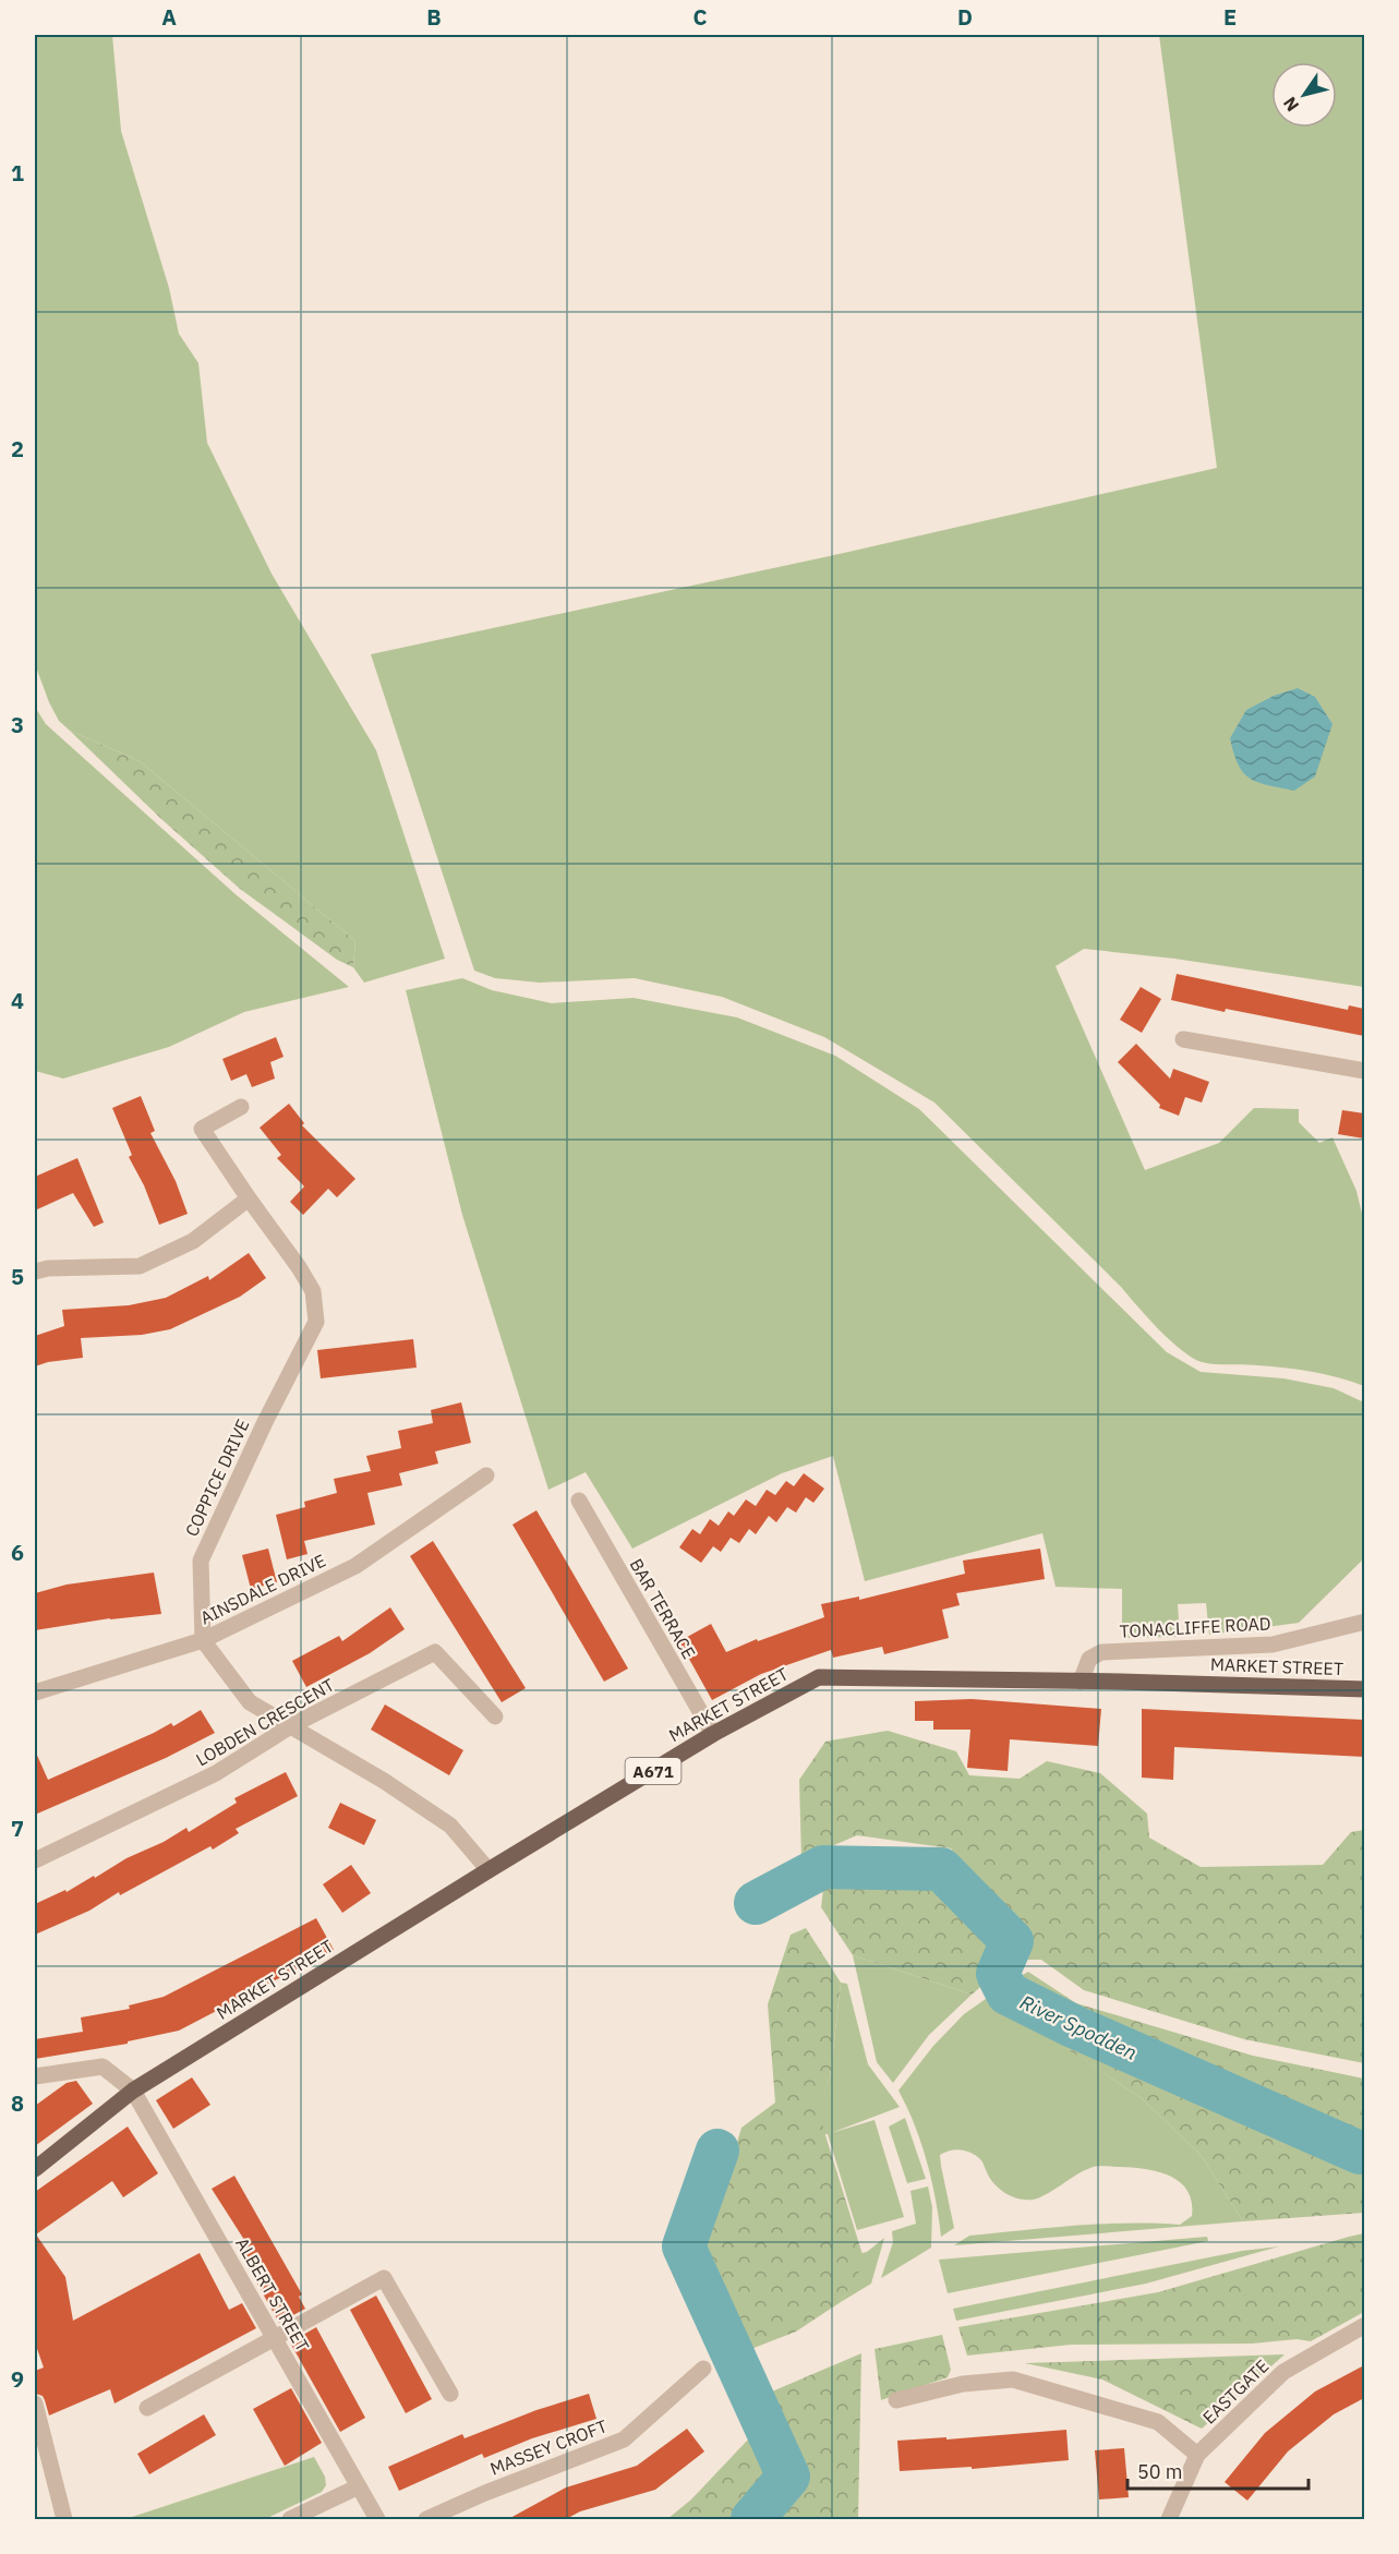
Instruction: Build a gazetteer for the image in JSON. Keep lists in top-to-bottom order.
{
  "streets": {
    "main road": ["MARKET STREET", "A671"],
    "street": [
      "COPPICE DRIVE",
      "AINSDALE DRIVE",
      "BAR TERRACE",
      "TONACLIFFE ROAD",
      "LOBDEN CRESCENT",
      "ALBERT STREET",
      "EASTGATE",
      "MASSEY CROFT"
    ]
  },
  "crossings": [
    ["COPPICE DRIVE", "AINSDALE DRIVE"],
    ["BAR TERRACE", "MARKET STREET"],
    ["TONACLIFFE ROAD", "MARKET STREET"],
    ["MARKET STREET", "ALBERT STREET"]
  ],
  "water": ["River Spodden"],
  "scale_bar": "50 m",
  "north": "bottom left",
  "grid": {
    "columns": [
      "A",
      "B",
      "C",
      "D",
      "E"
    ],
    "rows": [
      "1",
      "2",
      "3",
      "4",
      "5",
      "6",
      "7",
      "8",
      "9"
    ]
  }
}
